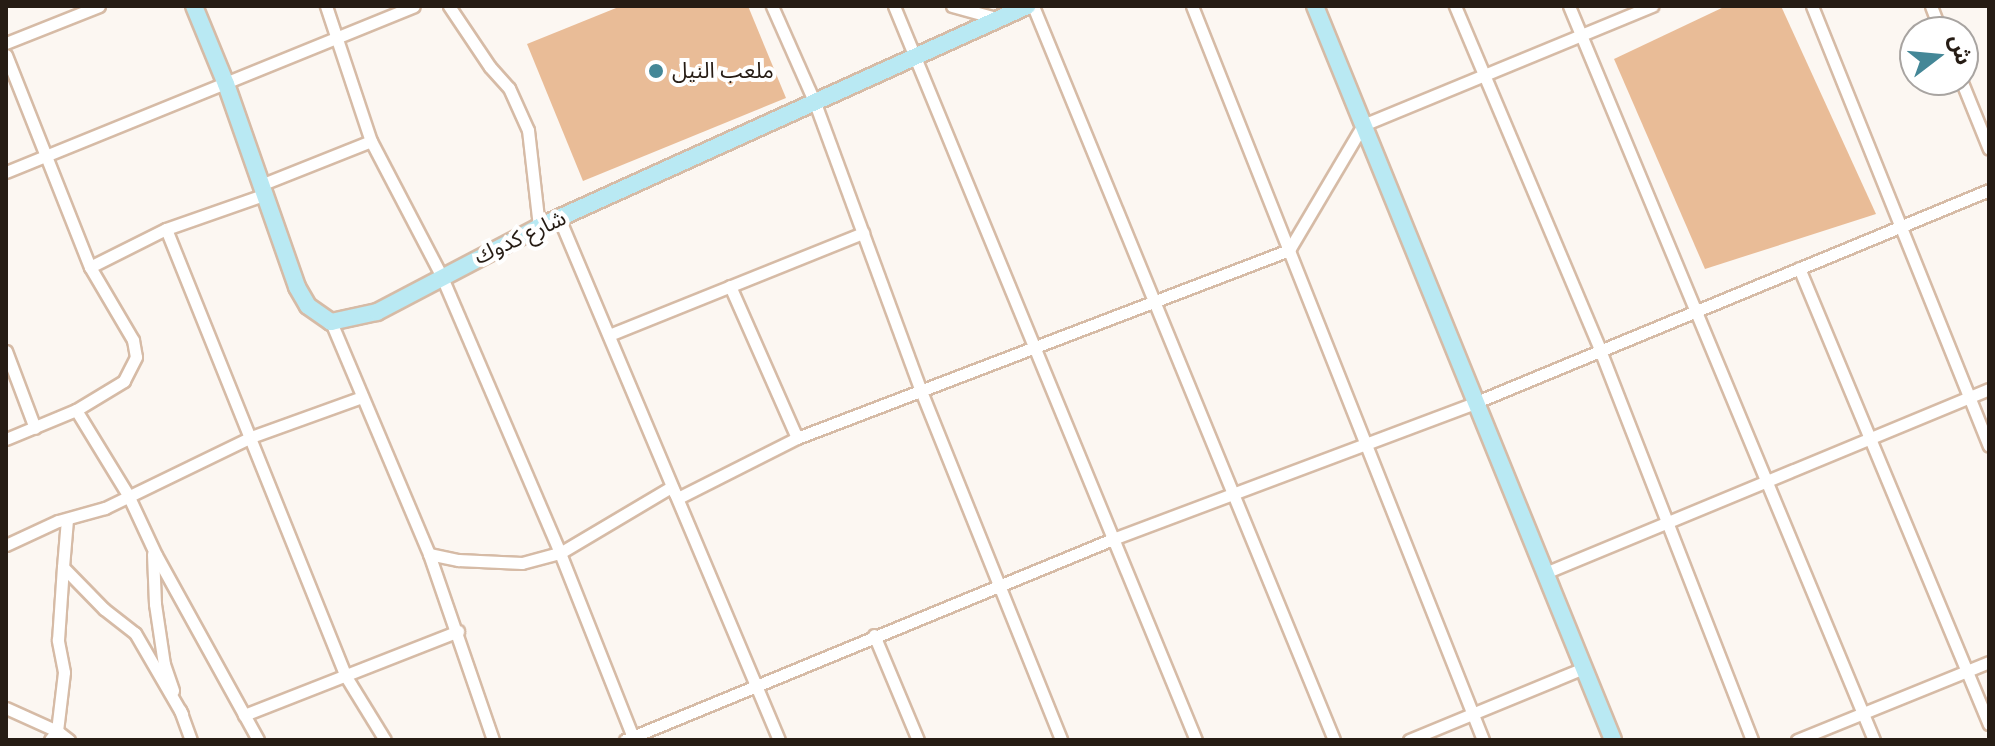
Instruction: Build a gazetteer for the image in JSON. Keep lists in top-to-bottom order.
{
  "streets": {
    "street": ["شارع كدوك"]
  },
  "places": ["ملعب النيل"],
  "north": "right"
}
